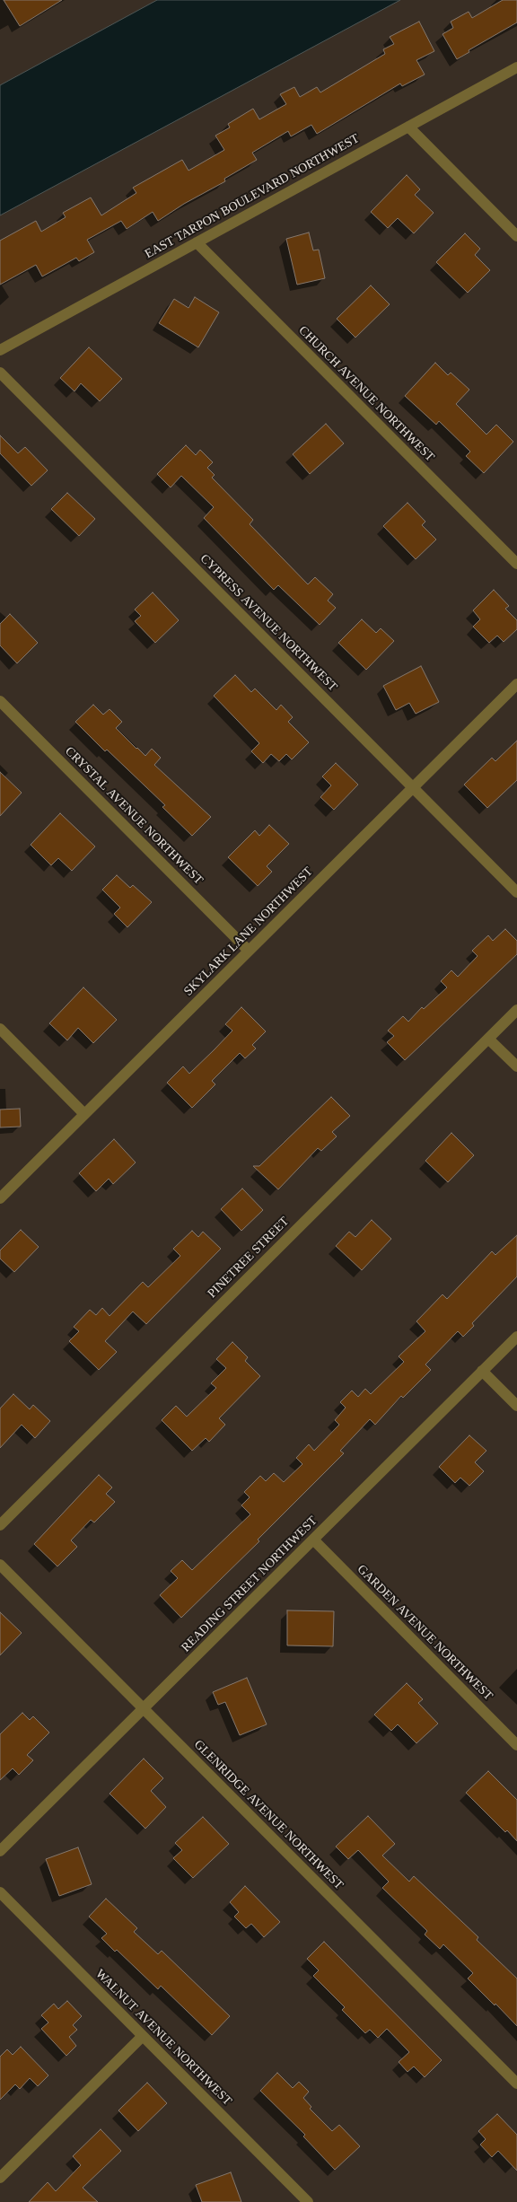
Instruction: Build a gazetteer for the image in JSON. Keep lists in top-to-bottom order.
{
  "streets": {
    "street": [
      "EAST TARPON BOULEVARD NORTHWEST",
      "CHURCH AVENUE NORTHWEST",
      "CYPRESS AVENUE NORTHWEST",
      "CRYSTAL AVENUE NORTHWEST",
      "SKYLARK LANE NORTHWEST",
      "PINETREE STREET",
      "READING STREET NORTHWEST",
      "GARDEN AVENUE NORTHWEST",
      "GLENRIDGE AVENUE NORTHWEST",
      "WALNUT AVENUE NORTHWEST"
    ]
  },
  "crossings": [
    ["EAST TARPON BOULEVARD NORTHWEST", "CHURCH AVENUE NORTHWEST"],
    ["CYPRESS AVENUE NORTHWEST", "SKYLARK LANE NORTHWEST"],
    ["CRYSTAL AVENUE NORTHWEST", "SKYLARK LANE NORTHWEST"],
    ["READING STREET NORTHWEST", "GARDEN AVENUE NORTHWEST"],
    ["READING STREET NORTHWEST", "GLENRIDGE AVENUE NORTHWEST"]
  ]
}
